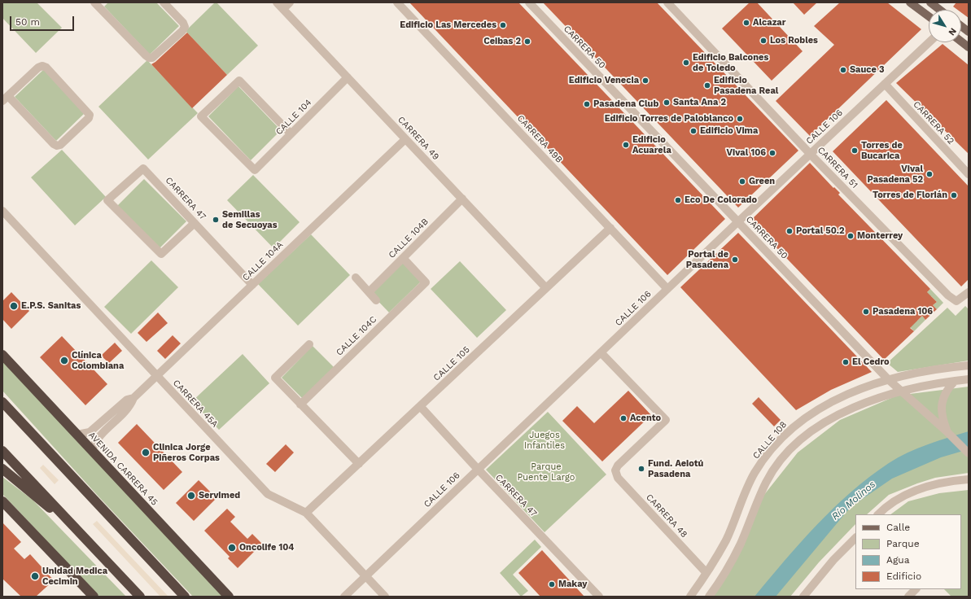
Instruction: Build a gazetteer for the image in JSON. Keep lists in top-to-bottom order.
{
  "streets": {
    "highway": ["AVENIDA CARRERA 45"],
    "street": [
      "CARRERA 50",
      "CALLE 104",
      "CARRERA 52",
      "CALLE 106",
      "CARRERA 49",
      "CARRERA 49B",
      "CARRERA 51",
      "CARRERA 47",
      "CALLE 104B",
      "CALLE 104A",
      "CALLE 104C",
      "CALLE 105",
      "CARRERA 45A",
      "CALLE 108",
      "CARRERA 48"
    ]
  },
  "crossings": [
    ["CARRERA 50", "CALLE 106"],
    ["CARRERA 50", "CALLE 108"],
    ["CALLE 104", "CARRERA 49"],
    ["CARRERA 52", "CALLE 106"],
    ["CALLE 106", "CARRERA 49B"],
    ["CALLE 106", "CARRERA 51"],
    ["CALLE 106", "CARRERA 47"],
    ["CALLE 106", "CARRERA 45A"],
    ["CALLE 106", "CARRERA 48"],
    ["CARRERA 49", "CALLE 104B"],
    ["CARRERA 49", "CALLE 104A"],
    ["CARRERA 49", "CALLE 105"],
    ["CARRERA 49B", "CALLE 105"],
    ["CARRERA 47", "CALLE 104A"],
    ["CARRERA 47", "CALLE 105"],
    ["CALLE 104B", "CALLE 104C"],
    ["CALLE 104A", "CARRERA 45A"],
    ["CALLE 104A", "AVENIDA CARRERA 45"],
    ["CALLE 105", "CARRERA 45A"],
    ["CALLE 108", "CARRERA 48"]
  ],
  "water": ["Río Molinos"],
  "parks": ["Juegos Infantiles", "Parque Puente Largo"],
  "places": [
    "Alcazar",
    "Edificio Las Mercedes",
    "Los Robles",
    "Ceibas 2",
    "Edificio Balcones de Toledo",
    "Sauce 3",
    "Edificio Venecia",
    "Edificio Pasadena Real",
    "Santa Ana 2",
    "Pasadena Club",
    "Edificio Torres de Paloblanco",
    "Edificio Vima",
    "Edificio Acuarela",
    "Torres de Bucarica",
    "Vival 106",
    "Vival Pasadena 52",
    "Green",
    "Torres de Florián",
    "Eco De Colorado",
    "Semillas de Secuoyas",
    "Portal 50.2",
    "Monterrey",
    "Portal de Pasadena",
    "E.P.S. Sanitas",
    "Pasadena 106",
    "Clínica Colombiana",
    "El Cedro",
    "Acento",
    "Clinica Jorge Piñeros Corpas",
    "Fund. Aeiotú Pasadena",
    "Servimed",
    "Oncolife 104",
    "Unidad Medica Cecimin",
    "Makay"
  ],
  "legend": [
    "Calle",
    "Parque",
    "Agua",
    "Edificio"
  ],
  "scale_bar": "50 m",
  "north": "bottom right"
}
